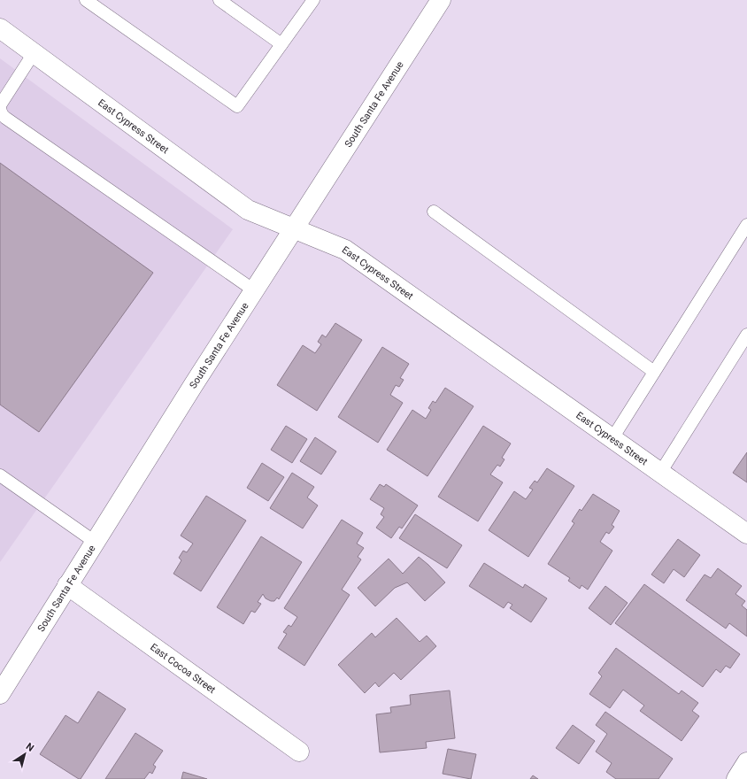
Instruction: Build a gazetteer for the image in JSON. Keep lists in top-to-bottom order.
{
  "streets": {
    "street": ["South Santa Fe Avenue", "East Cypress Street", "East Cocoa Street"]
  },
  "crossings": [
    ["South Santa Fe Avenue", "East Cypress Street"],
    ["South Santa Fe Avenue", "East Cocoa Street"]
  ],
  "north": "top right"
}
